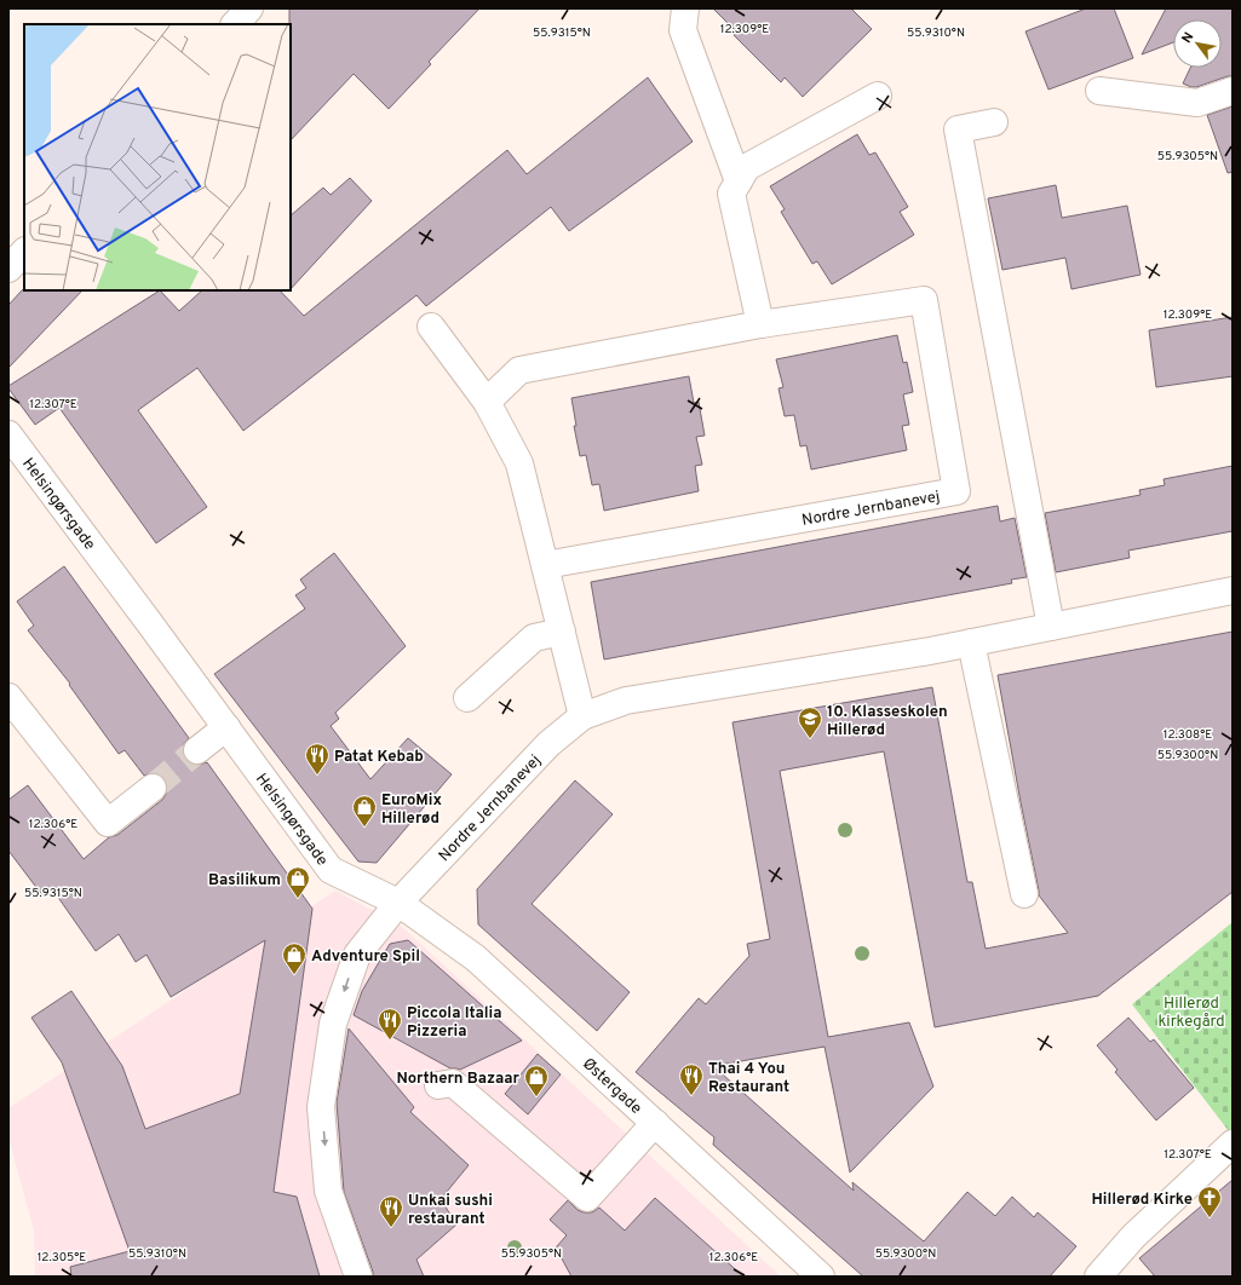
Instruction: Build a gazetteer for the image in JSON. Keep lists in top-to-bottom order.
{
  "streets": {
    "street": ["Helsingørsgade", "Nordre Jernbanevej", "Østergade"]
  },
  "crossings": [
    ["Helsingørsgade", "Nordre Jernbanevej"],
    ["Helsingørsgade", "Østergade"],
    ["Nordre Jernbanevej", "Østergade"]
  ],
  "parks": ["Hillerød kirkegård"],
  "places": {
    "school or university": ["10. Klasseskolen Hillerød"],
    "restaurant": [
      "Patat Kebab",
      "Piccola Italia Pizzeria",
      "Thai 4 You Restaurant",
      "Unkai sushi restaurant"
    ],
    "shop": [
      "EuroMix Hillerød",
      "Basilikum",
      "Adventure Spil",
      "Northern Bazaar"
    ],
    "church": ["Hillerød Kirke"]
  },
  "north": "top left",
  "coordinates": [
    "12.309°E",
    "55.9315°N",
    "55.9310°N",
    "55.9305°N",
    "12.307°E",
    "12.308°E",
    "55.9300°N",
    "12.306°E",
    "12.305°E"
  ]
}
